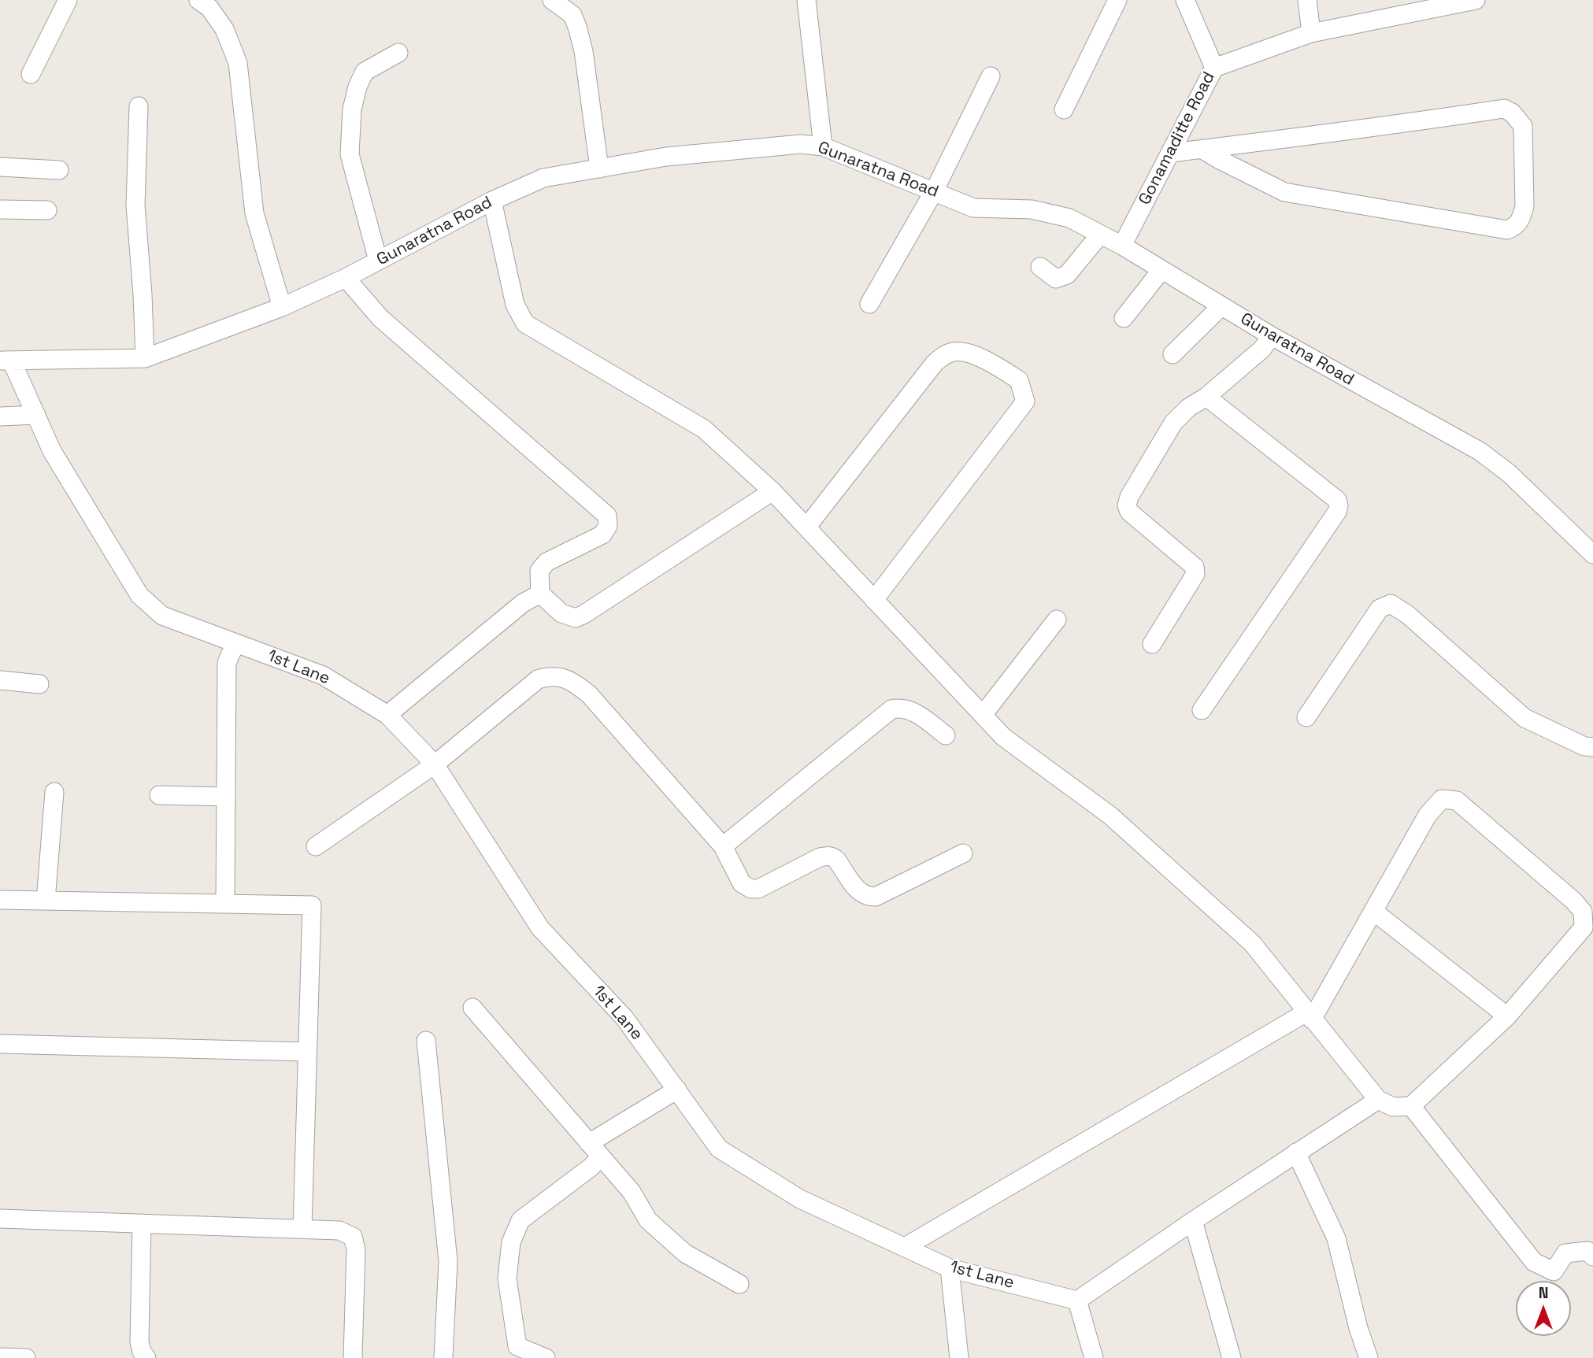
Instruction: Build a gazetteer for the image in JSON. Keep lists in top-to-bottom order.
{
  "streets": {
    "street": ["Gonamaditte Road", "Gunaratna Road", "1st Lane"]
  },
  "crossings": [
    ["Gonamaditte Road", "Gunaratna Road"],
    ["Gunaratna Road", "1st Lane"]
  ],
  "north": "top"
}
